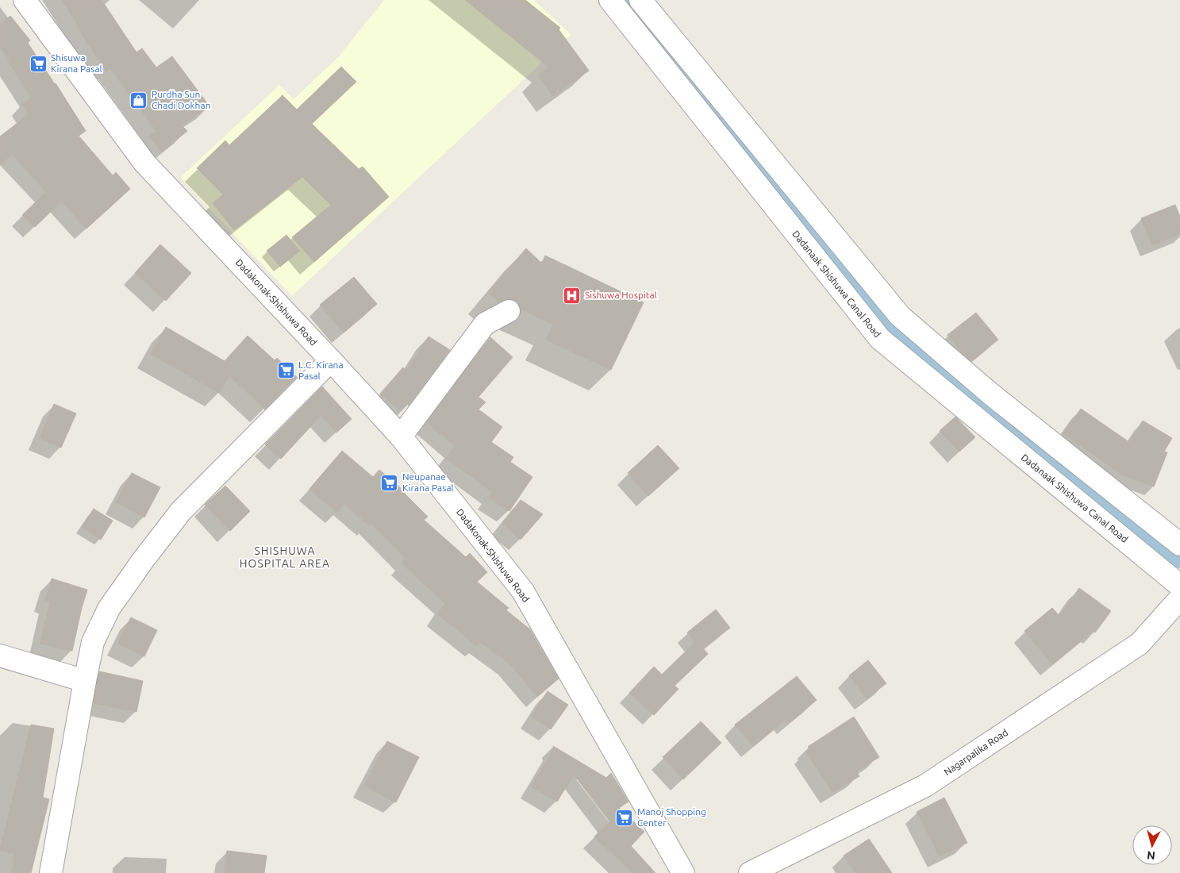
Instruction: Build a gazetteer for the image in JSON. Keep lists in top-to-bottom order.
{
  "streets": {
    "street": ["Dadanaak Shishuwa Canal Road", "Dadakonak-Shishuwa Road", "Nagarpalika Road"]
  },
  "districts": ["SHISHUWA HOSPITAL AREA"],
  "places": {
    "supermarket": [
      "Shisuwa Kirana Pasal",
      "L.C. Kirana Pasal",
      "Neupanae Kirana Pasal",
      "Manoj Shopping Center"
    ],
    "shop": ["Purdha Sun Chadi Dokhan"],
    "hospital": ["Sishuwa Hospital"]
  },
  "north": "bottom"
}
